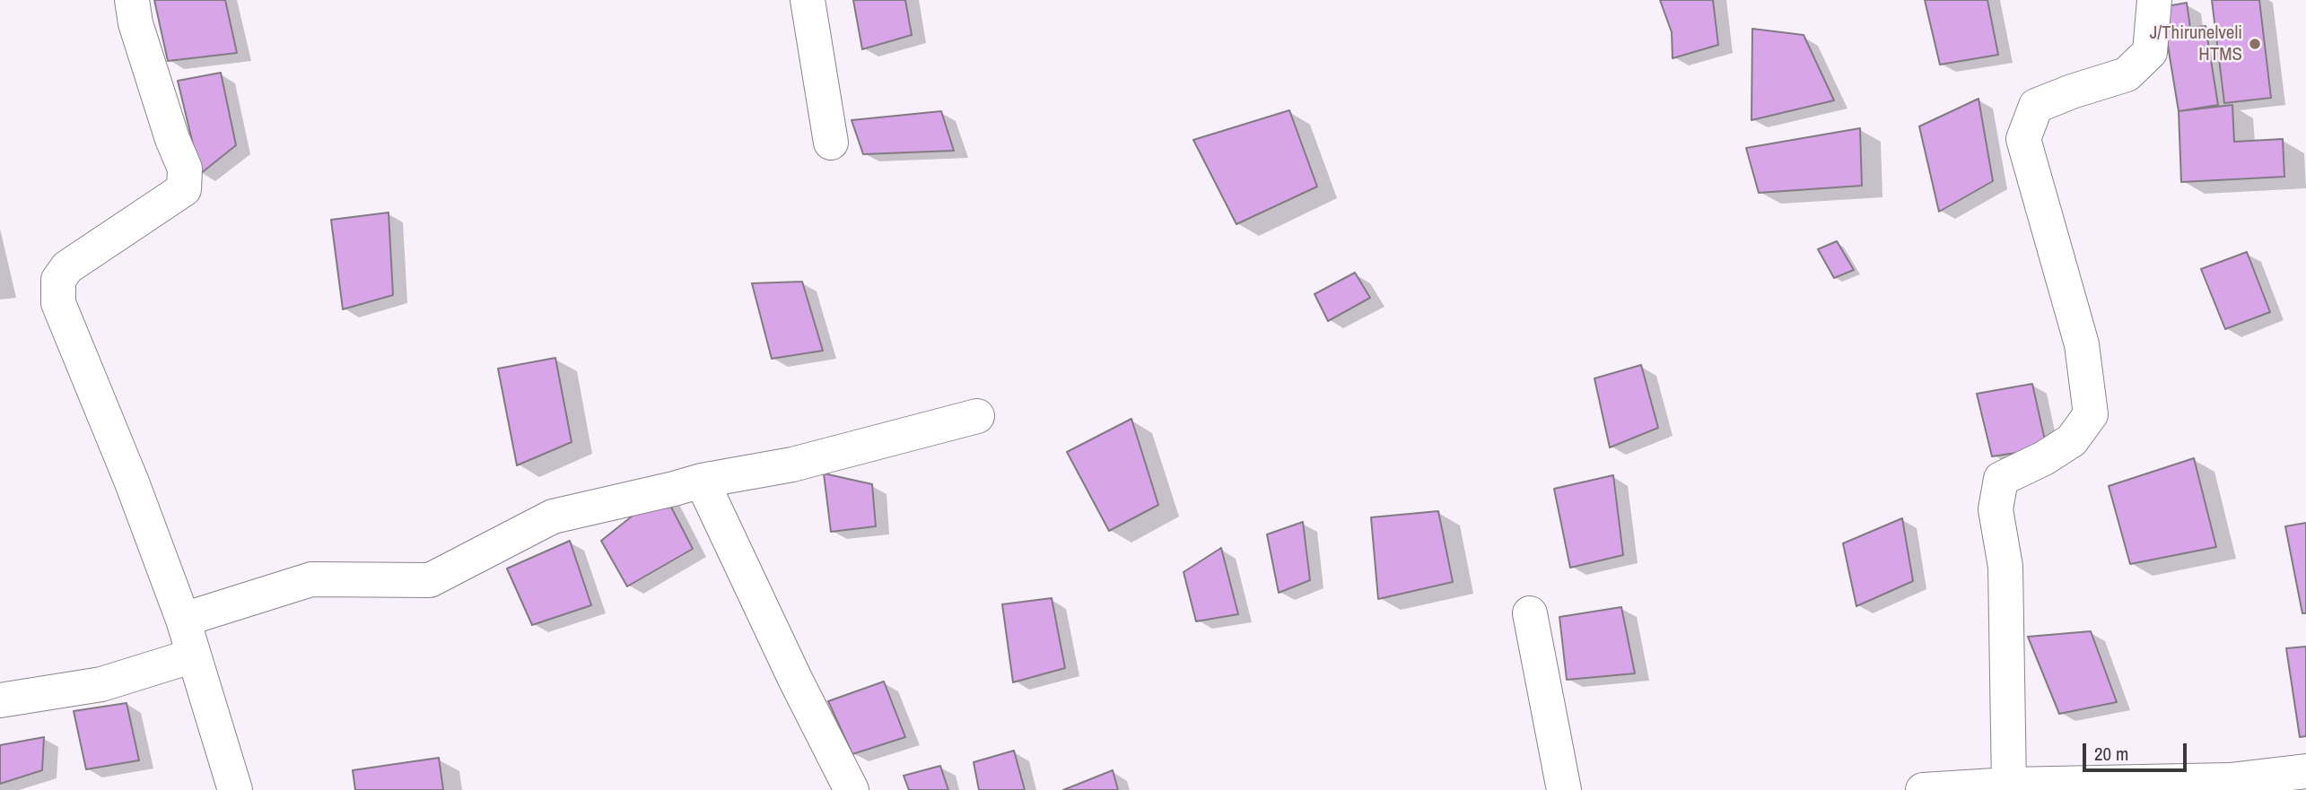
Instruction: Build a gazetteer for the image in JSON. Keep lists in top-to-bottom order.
{
  "places": ["J/Thirunelveli HTMS"],
  "scale_bar": "20 m"
}
